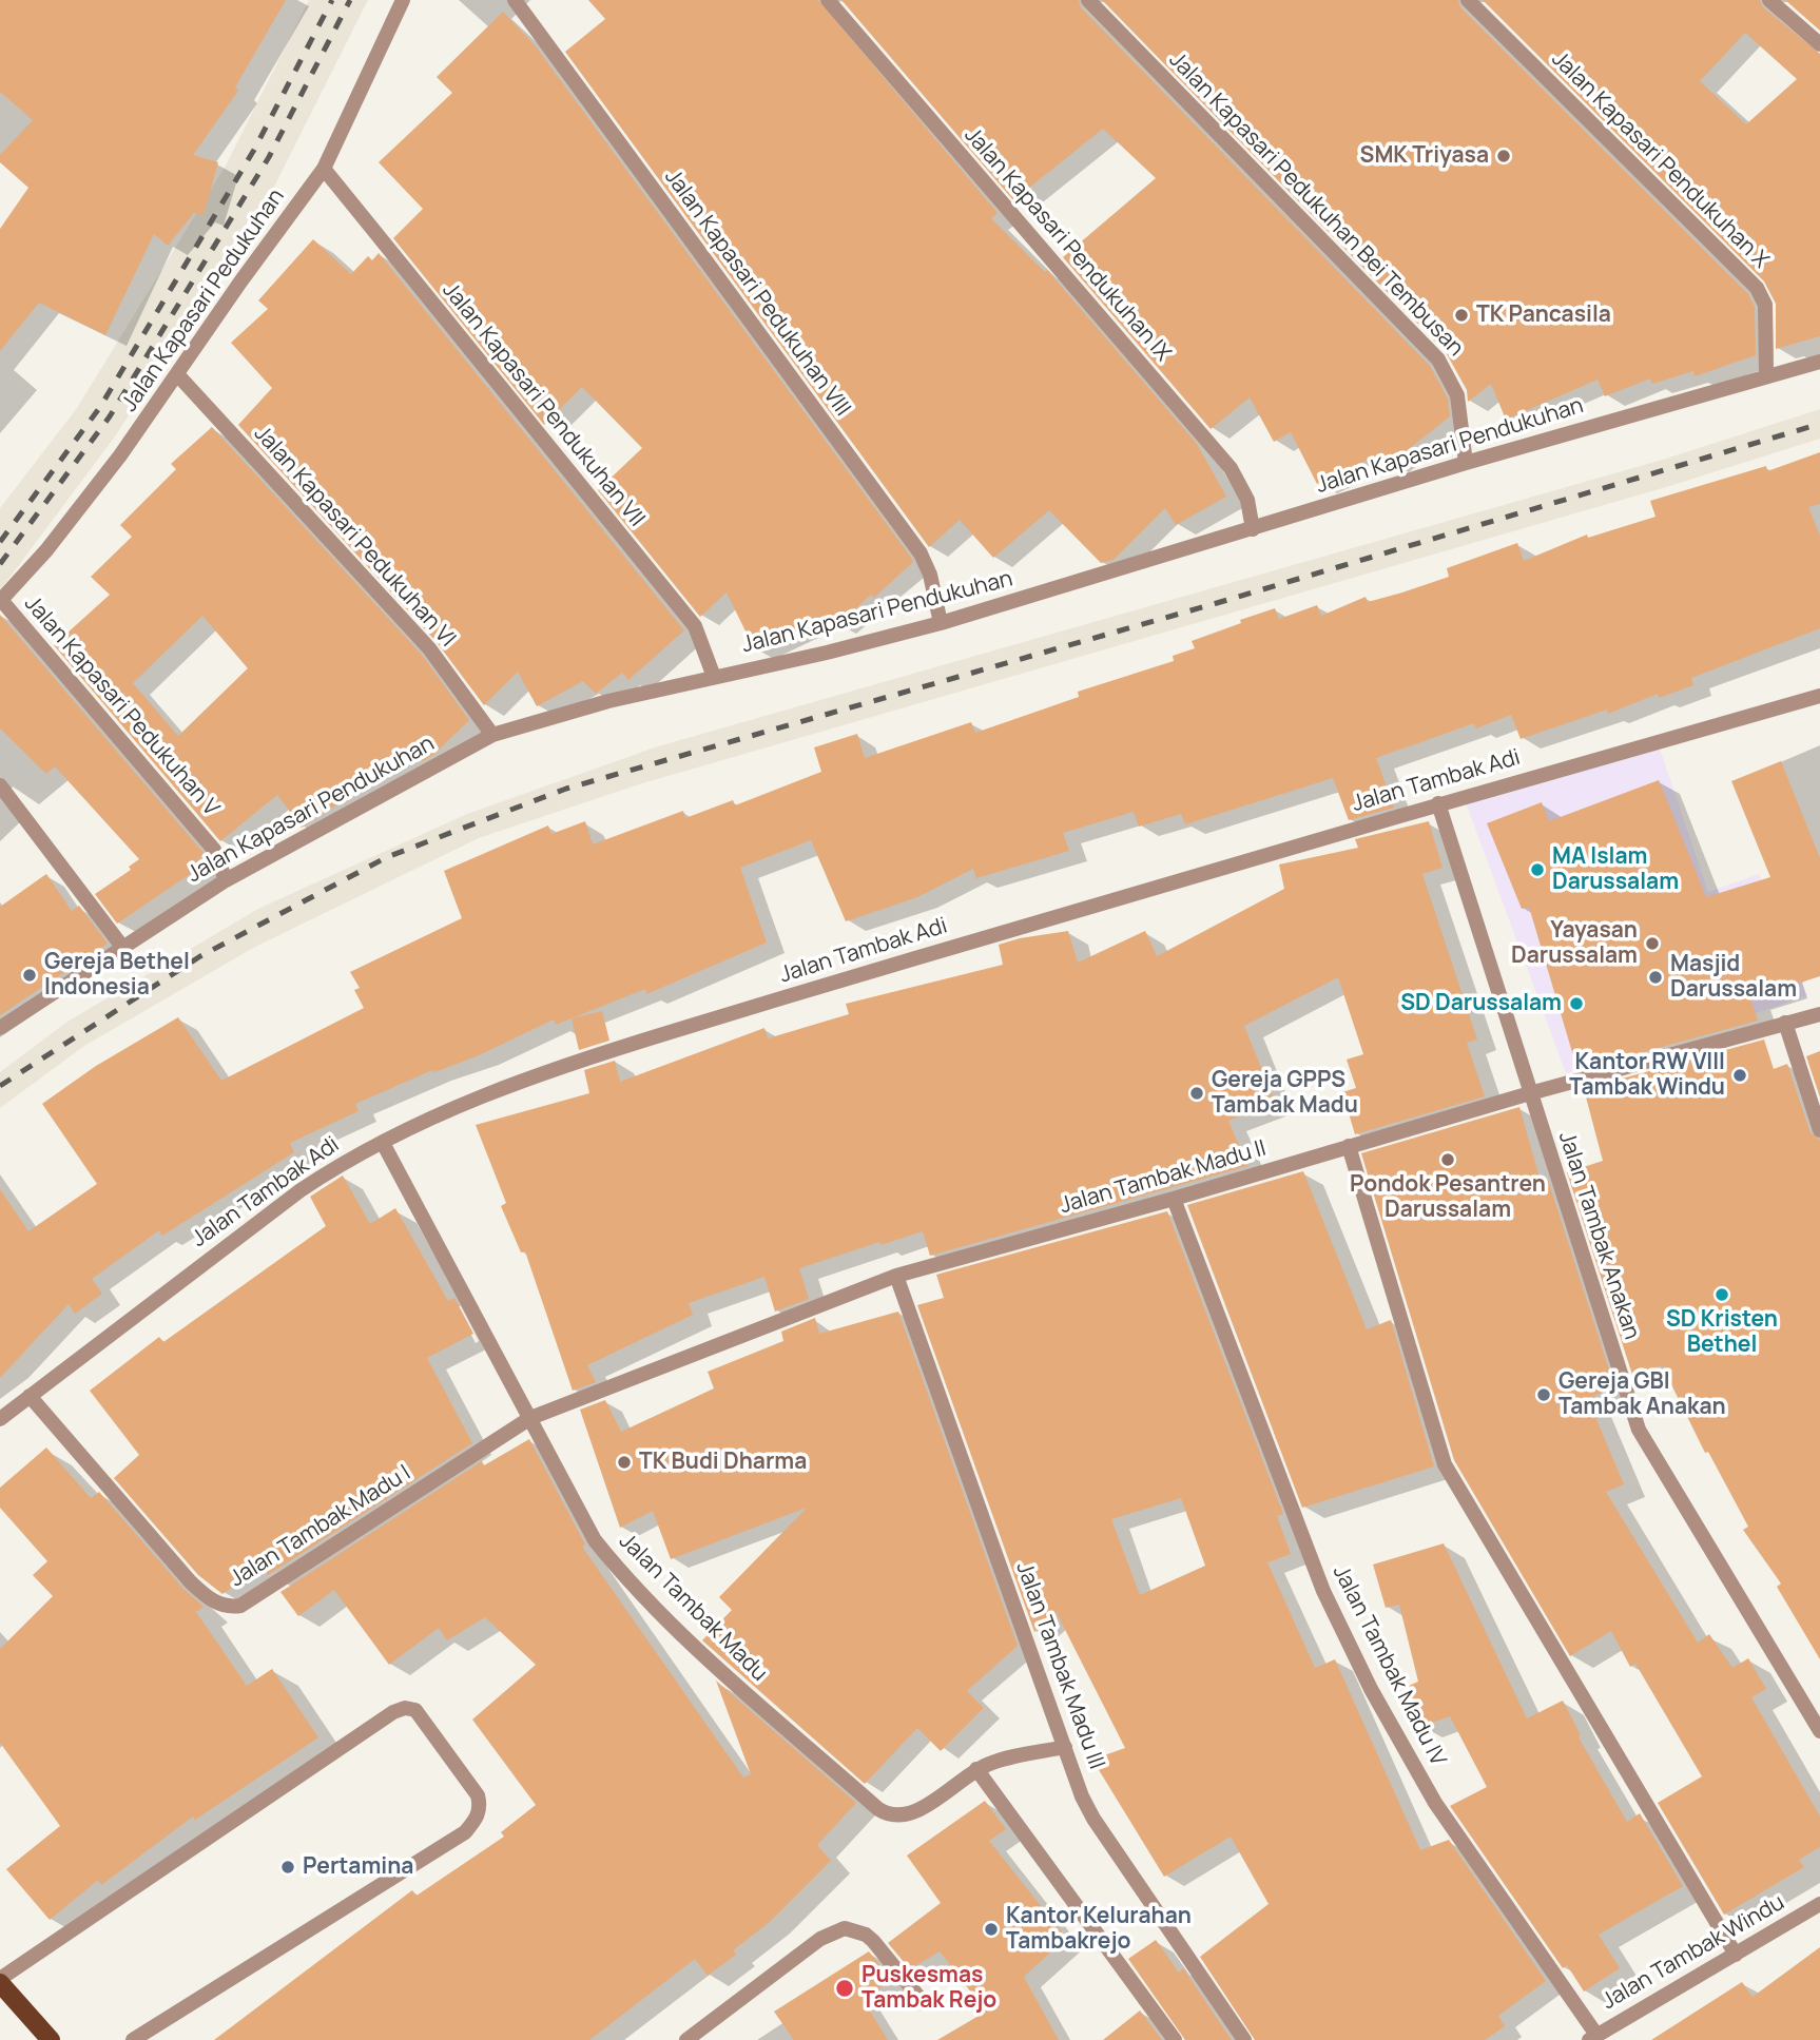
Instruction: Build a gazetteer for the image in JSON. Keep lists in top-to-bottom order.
{
  "streets": {
    "street": [
      "Jalan Kapasari Pendukuhan X",
      "Jalan Kapasari Pedukuhan Bei Tembusan",
      "Jalan Kapasari Pendukuhan IX",
      "Jalan Kapasari Pedukuhan VIII",
      "Jalan Kapasari Pedukuhan",
      "Jalan Kapasari Pendukuhan VII",
      "Jalan Kapasari Pendukuhan",
      "Jalan Kapasari Pedukuhan VI",
      "Jalan Kapasari Pedukuhan V",
      "Jalan Tambak Adi",
      "Jalan Tambak Madu II",
      "Jalan Tambak Anakan",
      "Jalan Tambak Madu I",
      "Jalan Tambak Madu",
      "Jalan Tambak Madu III",
      "Jalan Tambak Madu IV",
      "Jalan Tambak Windu"
    ]
  },
  "crossings": [
    ["Jalan Kapasari Pendukuhan X", "Jalan Kapasari Pendukuhan"],
    ["Jalan Kapasari Pedukuhan Bei Tembusan", "Jalan Kapasari Pendukuhan"],
    ["Jalan Kapasari Pendukuhan IX", "Jalan Kapasari Pendukuhan"],
    ["Jalan Kapasari Pedukuhan VIII", "Jalan Kapasari Pendukuhan"],
    ["Jalan Kapasari Pedukuhan", "Jalan Kapasari Pendukuhan VII"],
    ["Jalan Kapasari Pedukuhan", "Jalan Kapasari Pedukuhan VI"],
    ["Jalan Kapasari Pedukuhan", "Jalan Kapasari Pedukuhan V"],
    ["Jalan Kapasari Pendukuhan VII", "Jalan Kapasari Pendukuhan"],
    ["Jalan Kapasari Pendukuhan", "Jalan Kapasari Pedukuhan VI"],
    ["Jalan Kapasari Pendukuhan", "Jalan Kapasari Pedukuhan V"],
    ["Jalan Tambak Adi", "Jalan Tambak Anakan"],
    ["Jalan Tambak Adi", "Jalan Tambak Madu I"],
    ["Jalan Tambak Adi", "Jalan Tambak Madu"],
    ["Jalan Tambak Madu II", "Jalan Tambak Anakan"],
    ["Jalan Tambak Madu II", "Jalan Tambak Madu I"],
    ["Jalan Tambak Madu II", "Jalan Tambak Madu"],
    ["Jalan Tambak Madu II", "Jalan Tambak Madu III"],
    ["Jalan Tambak Madu II", "Jalan Tambak Madu IV"],
    ["Jalan Tambak Madu I", "Jalan Tambak Madu"],
    ["Jalan Tambak Madu", "Jalan Tambak Madu III"],
    ["Jalan Tambak Madu IV", "Jalan Tambak Windu"]
  ],
  "places": [
    "SMK Triyasa",
    "TK Pancasila",
    "MA Islam Darussalam",
    "Yayasan Darussalam",
    "Gereja Bethel Indonesia",
    "Masjid Darussalam",
    "SD Darussalam",
    "Kantor RW VIII Tambak Windu",
    "Gereja GPPS Tambak Madu",
    "Pondok Pesantren Darussalam",
    "SD Kristen Bethel",
    "Gereja GBI Tambak Anakan",
    "TK Budi Dharma",
    "Pertamina",
    "Kantor Kelurahan Tambakrejo",
    "Puskesmas Tambak Rejo"
  ]
}
